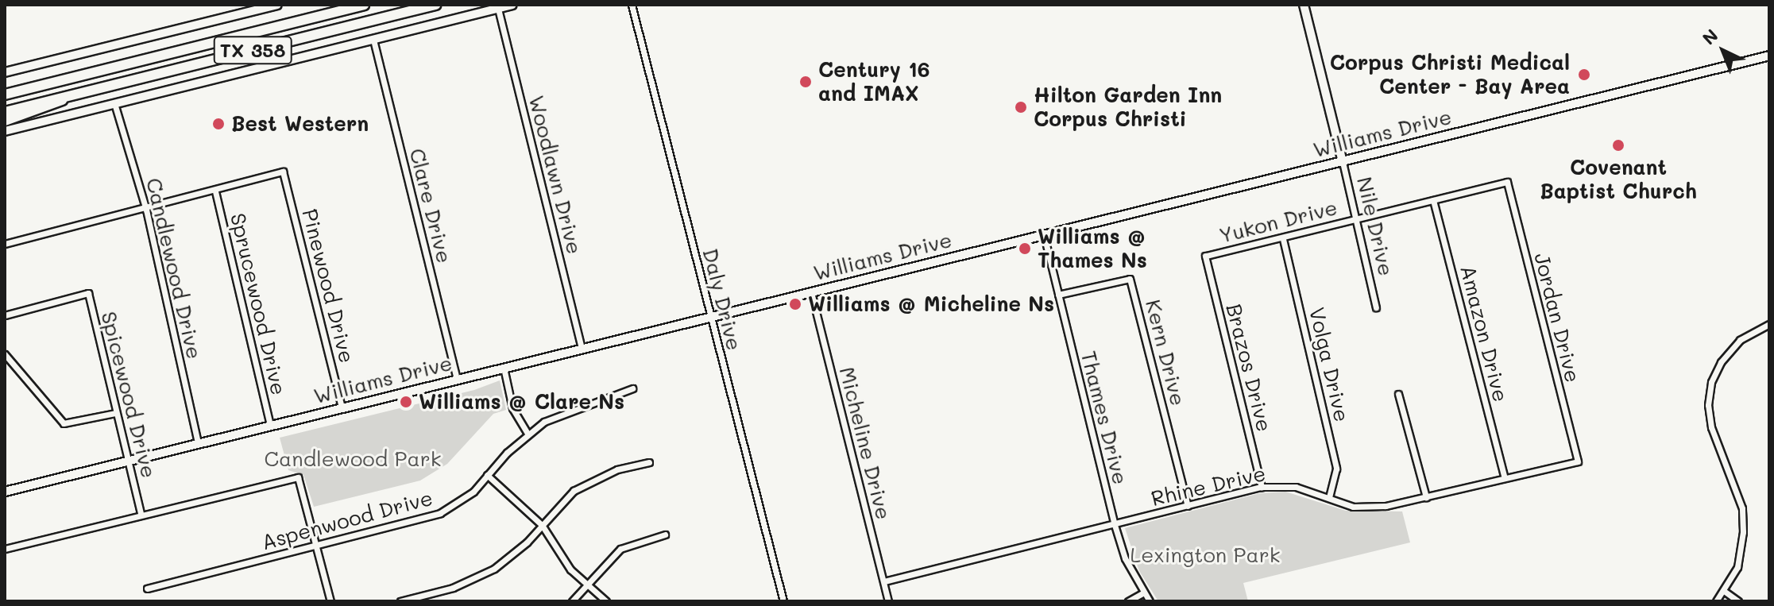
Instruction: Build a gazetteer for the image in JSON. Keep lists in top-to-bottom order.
{
  "streets": {
    "highway": ["TX 358"],
    "street": [
      "Williams Drive",
      "Woodlawn Drive",
      "Clare Drive",
      "Yukon Drive",
      "Nile Drive",
      "Candlewood Drive",
      "Pinewood Drive",
      "Daly Drive",
      "Sprucewood Drive",
      "Jordan Drive",
      "Amazon Drive",
      "Kern Drive",
      "Volga Drive",
      "Brazos Drive",
      "Spicewood Drive",
      "Thames Drive",
      "Micheline Drive",
      "Rhine Drive",
      "Aspenwood Drive"
    ]
  },
  "crossings": [
    ["Williams Drive", "Woodlawn Drive"],
    ["Williams Drive", "Clare Drive"],
    ["Williams Drive", "Nile Drive"],
    ["Williams Drive", "Candlewood Drive"],
    ["Williams Drive", "Pinewood Drive"],
    ["Williams Drive", "Daly Drive"],
    ["Williams Drive", "Sprucewood Drive"],
    ["Williams Drive", "Spicewood Drive"],
    ["Williams Drive", "Thames Drive"],
    ["Williams Drive", "Micheline Drive"],
    ["Yukon Drive", "Nile Drive"],
    ["Yukon Drive", "Jordan Drive"],
    ["Yukon Drive", "Amazon Drive"],
    ["Yukon Drive", "Volga Drive"],
    ["Yukon Drive", "Brazos Drive"],
    ["Pinewood Drive", "Sprucewood Drive"],
    ["Jordan Drive", "Rhine Drive"],
    ["Amazon Drive", "Rhine Drive"],
    ["Kern Drive", "Thames Drive"],
    ["Kern Drive", "Rhine Drive"],
    ["Volga Drive", "Rhine Drive"],
    ["Brazos Drive", "Rhine Drive"],
    ["Thames Drive", "Rhine Drive"],
    ["Micheline Drive", "Rhine Drive"]
  ],
  "parks": ["Candlewood Park", "Lexington Park"],
  "places": [
    "Corpus Christi Medical Center - Bay Area",
    "Century 16 and IMAX",
    "Hilton Garden Inn Corpus Christi",
    "Best Western",
    "Covenant Baptist Church",
    "Williams @ Thames Ns",
    "Williams @ Micheline Ns",
    "Williams @ Clare Ns"
  ],
  "north": "top left"
}
